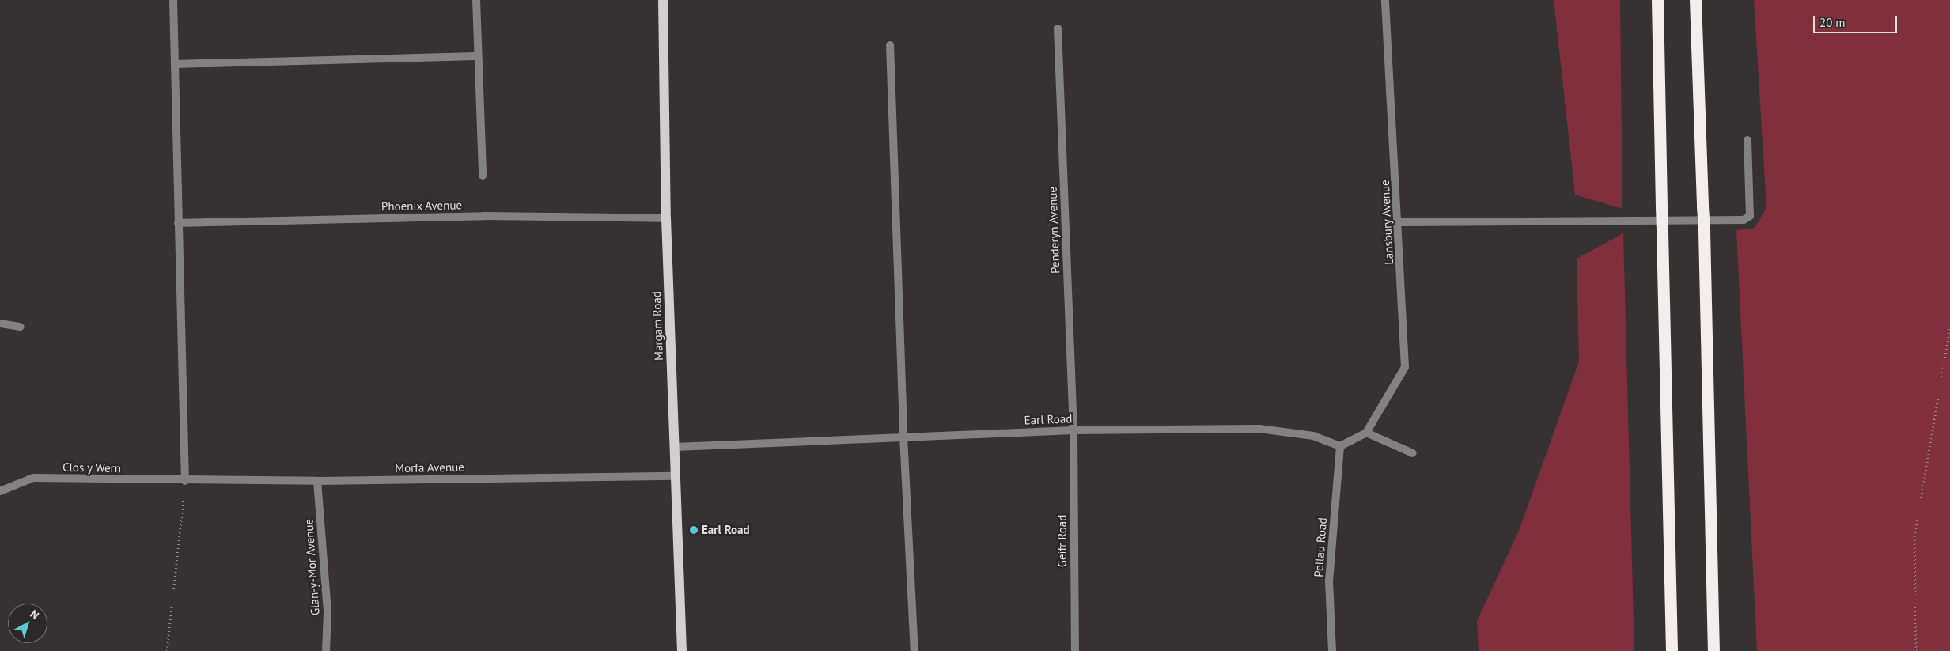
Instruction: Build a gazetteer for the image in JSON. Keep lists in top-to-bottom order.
{
  "streets": {
    "main road": ["Margam Road"],
    "street": [
      "Phoenix Avenue",
      "Lansbury Avenue",
      "Penderyn Avenue",
      "Earl Road",
      "Clos y Wern",
      "Morfa Avenue",
      "Geifr Road",
      "Pellau Road",
      "Glan-y-Mor Avenue"
    ]
  },
  "crossings": [
    ["Phoenix Avenue", "Margam Road"],
    ["Penderyn Avenue", "Earl Road"],
    ["Penderyn Avenue", "Geifr Road"],
    ["Margam Road", "Earl Road"],
    ["Margam Road", "Morfa Avenue"],
    ["Earl Road", "Geifr Road"],
    ["Earl Road", "Pellau Road"],
    ["Clos y Wern", "Morfa Avenue"],
    ["Morfa Avenue", "Glan-y-Mor Avenue"]
  ],
  "places": ["Earl Road"],
  "scale_bar": "20 m",
  "north": "top right"
}
